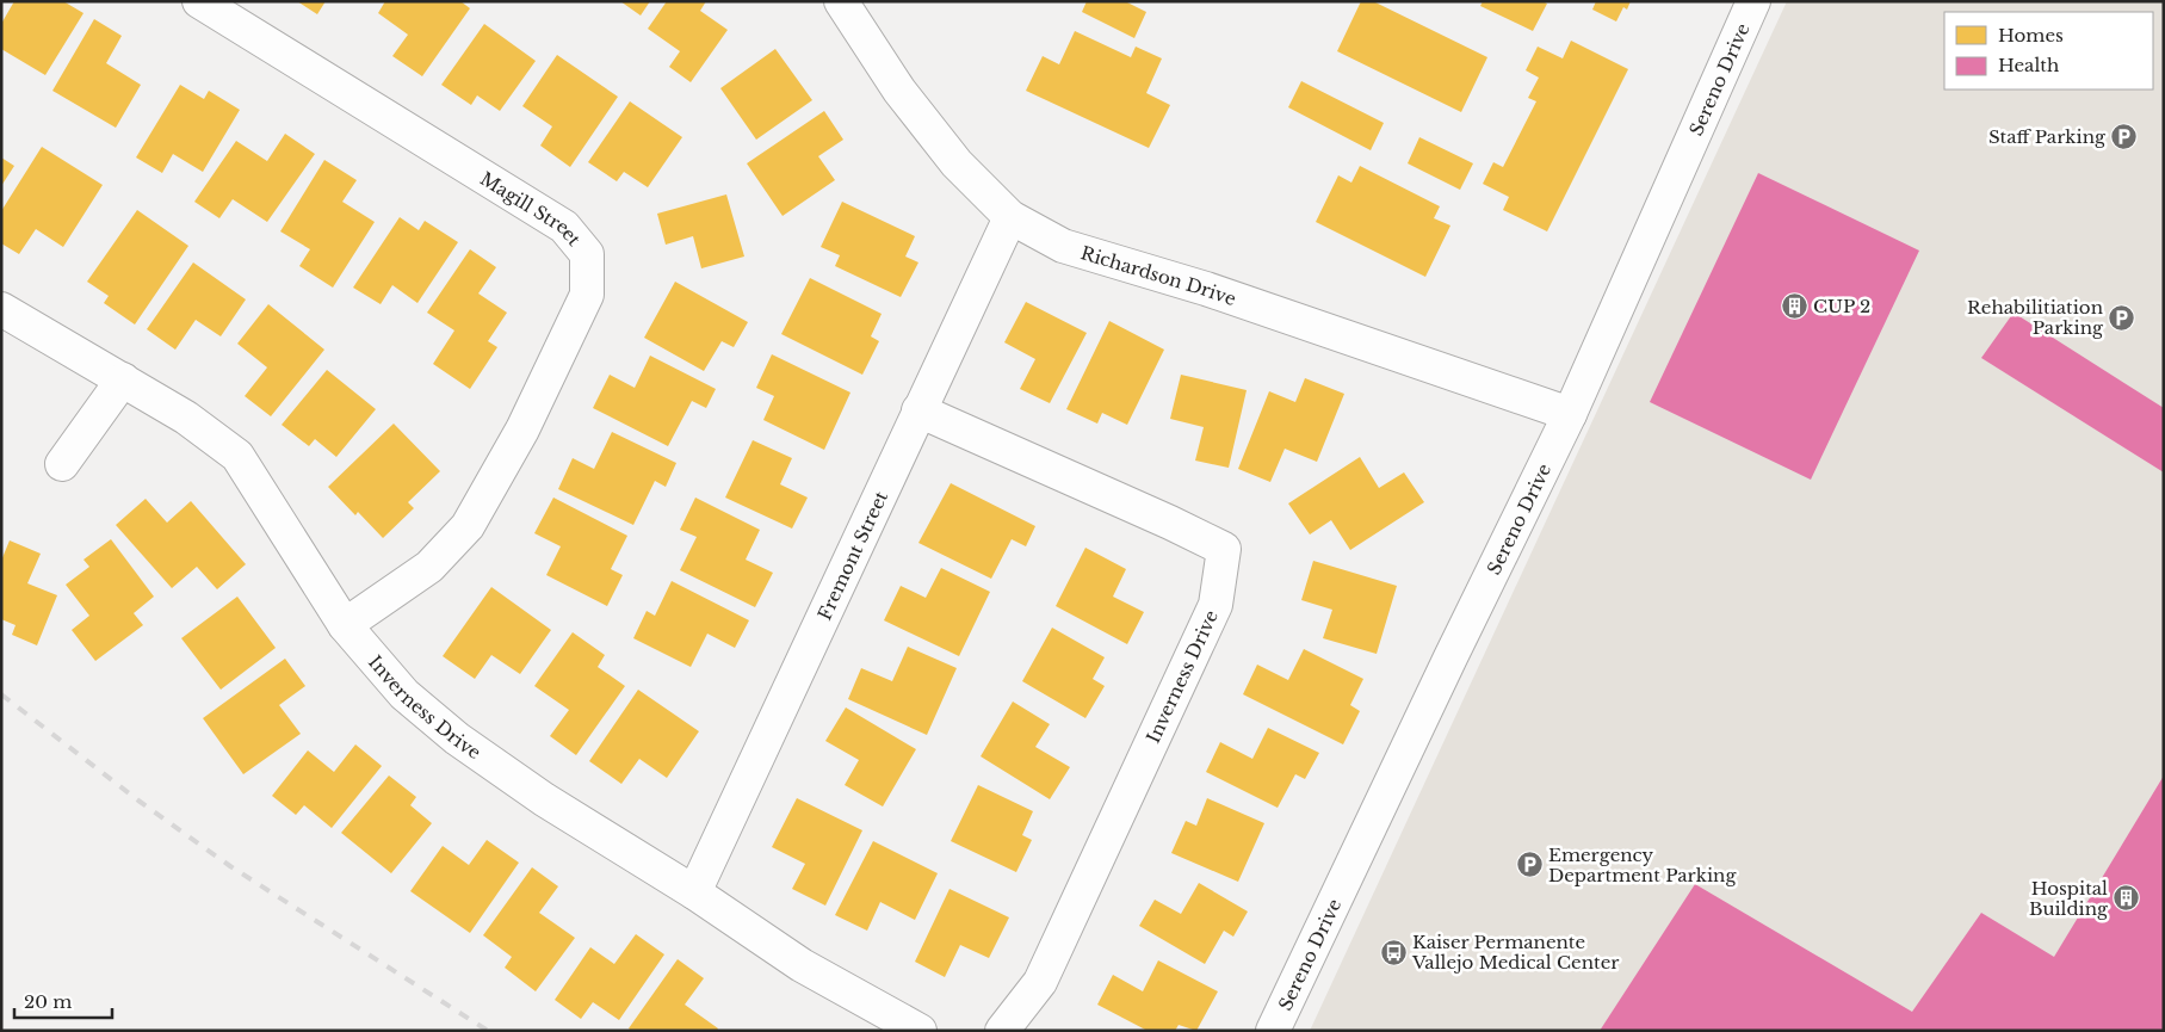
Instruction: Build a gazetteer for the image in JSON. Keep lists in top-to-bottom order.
{
  "streets": {
    "street": [
      "Sereno Drive",
      "Magill Street",
      "Richardson Drive",
      "Fremont Street",
      "Inverness Drive"
    ]
  },
  "crossings": [
    ["Sereno Drive", "Richardson Drive"],
    ["Magill Street", "Inverness Drive"],
    ["Richardson Drive", "Fremont Street"],
    ["Fremont Street", "Inverness Drive"]
  ],
  "places": {
    "parking": ["Staff Parking", "Rehabilitiation Parking", "Emergency Department Parking"],
    "building": ["CUP 2", "Hospital Building"],
    "bus stop": ["Kaiser Permanente Vallejo Medical Center"]
  },
  "legend": ["Homes", "Health"],
  "scale_bar": "20 m"
}
